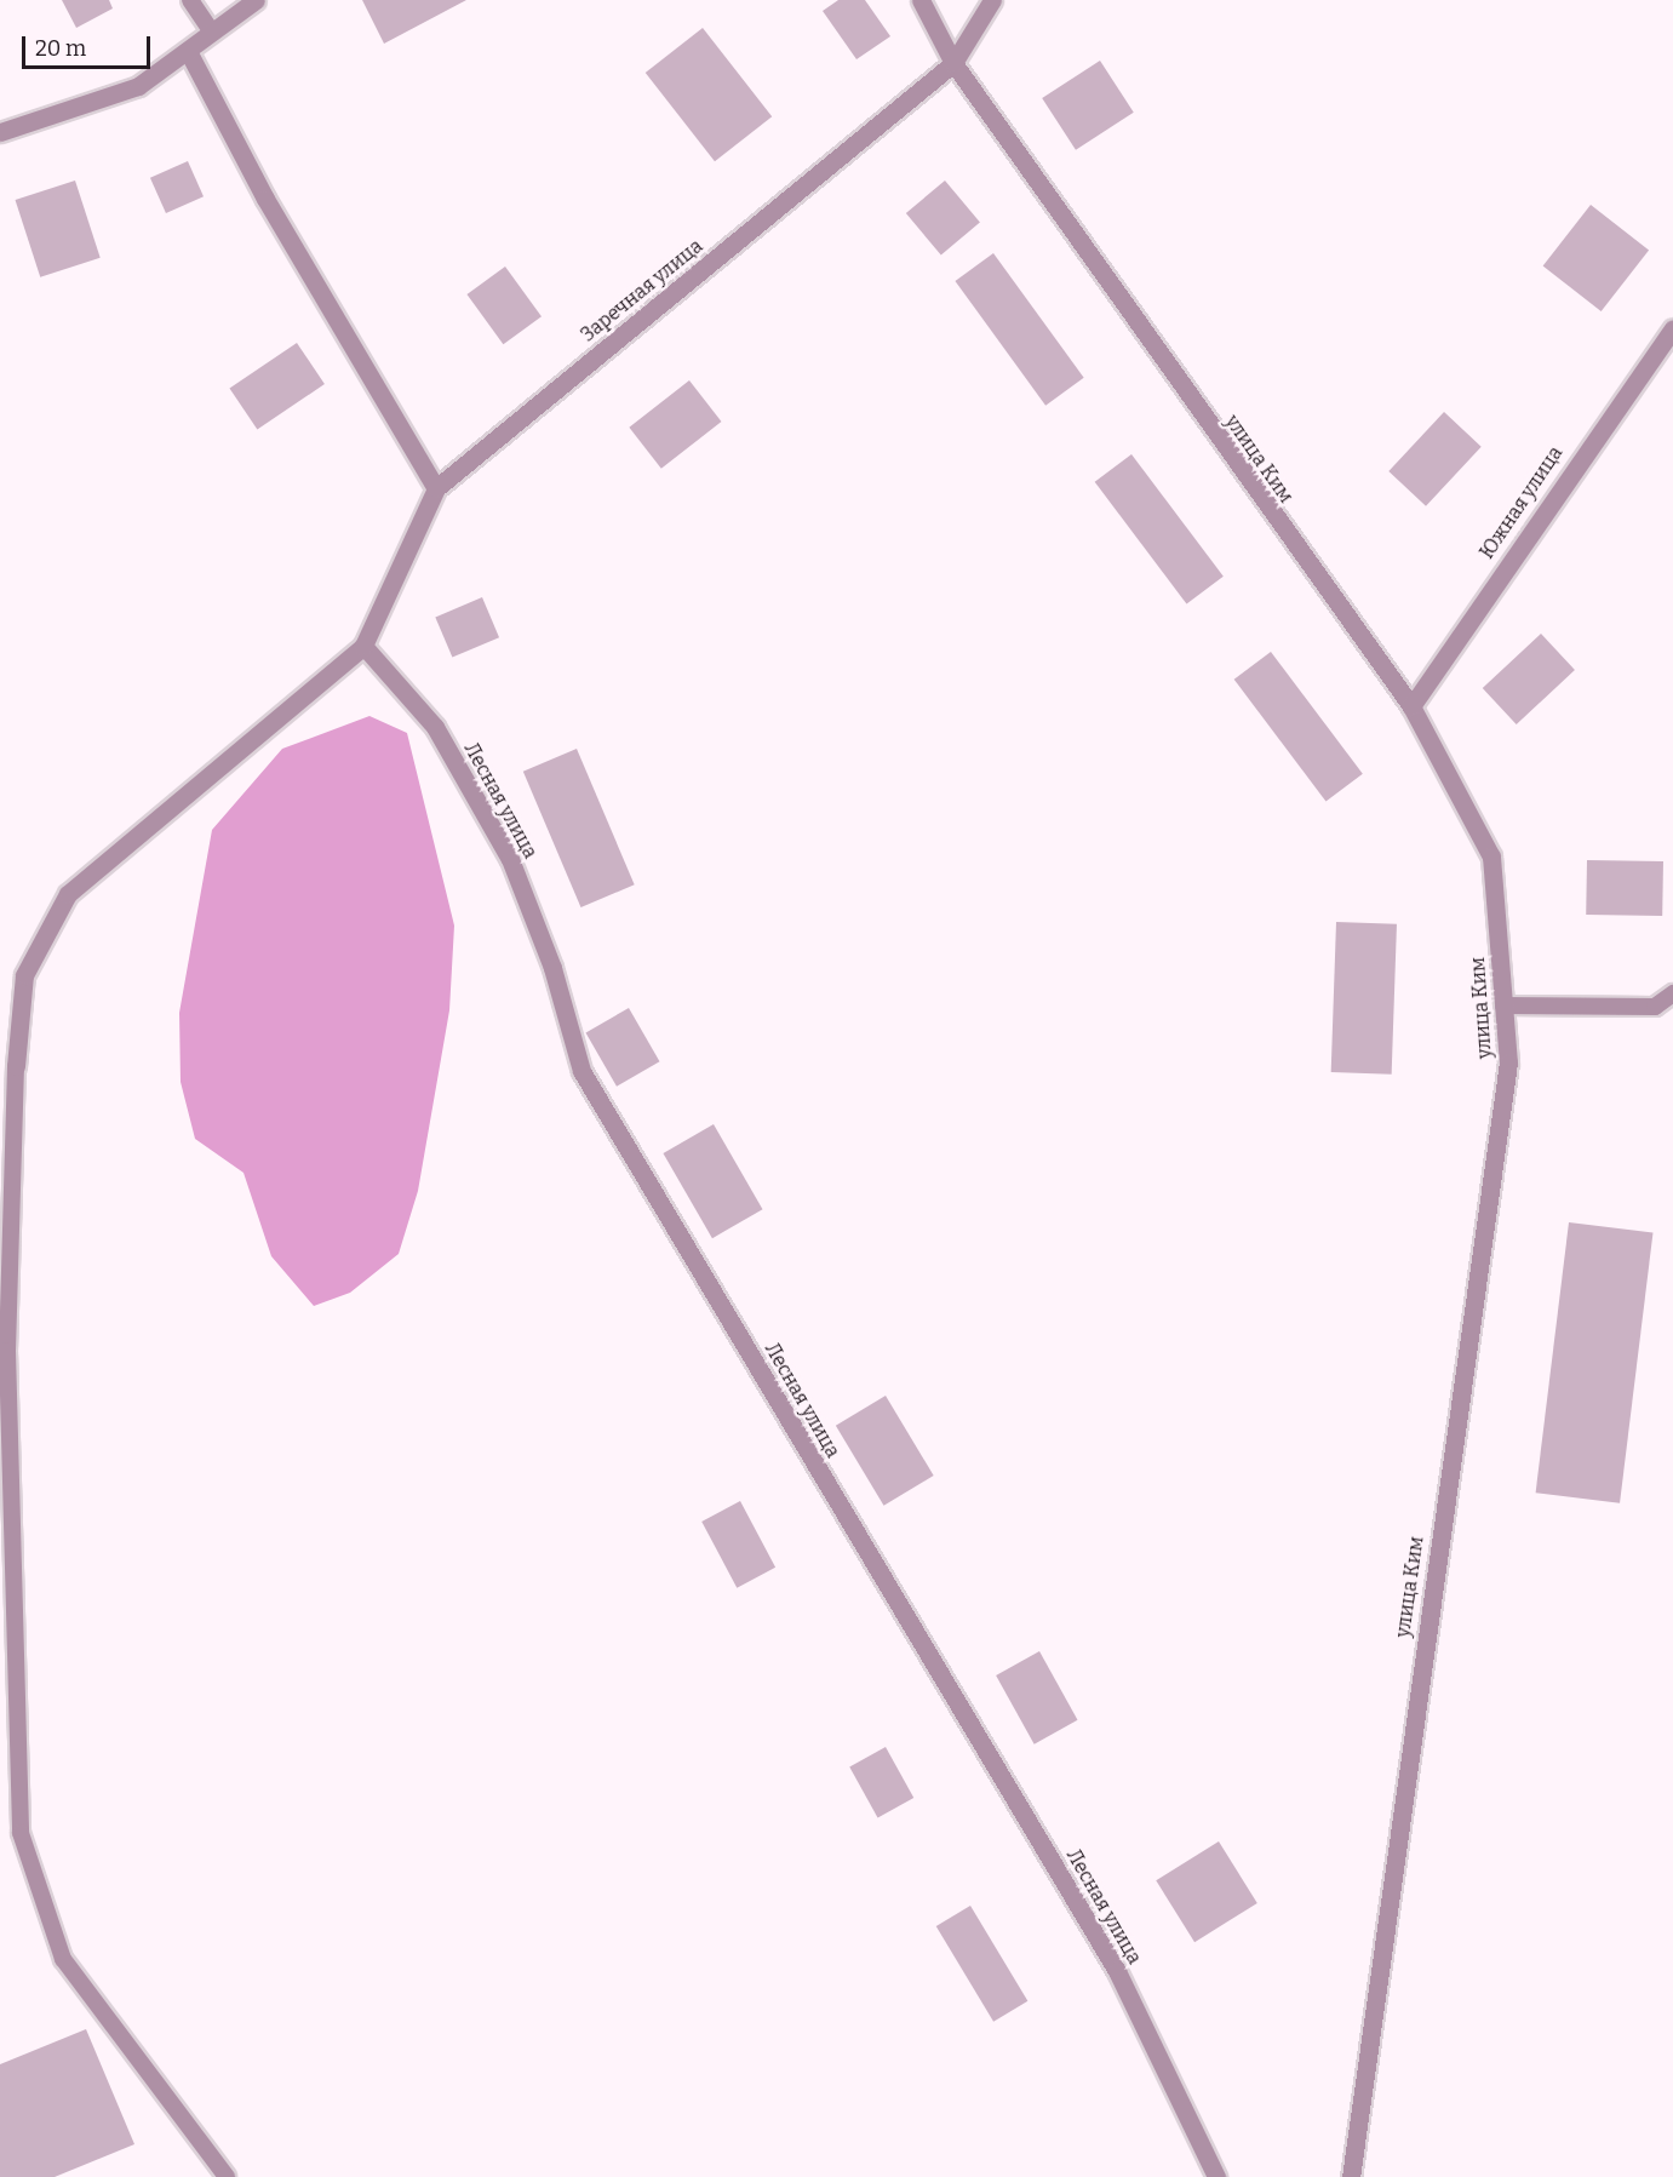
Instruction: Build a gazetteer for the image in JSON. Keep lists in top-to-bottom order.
{
  "streets": {
    "street": [
      "Заречная улица",
      "улица Ким",
      "Южная улица",
      "Лесная улица"
    ]
  },
  "crossings": [
    ["Заречная улица", "улица Ким"],
    ["Заречная улица", "Лесная улица"],
    ["улица Ким", "Южная улица"]
  ],
  "scale_bar": "20 m"
}
